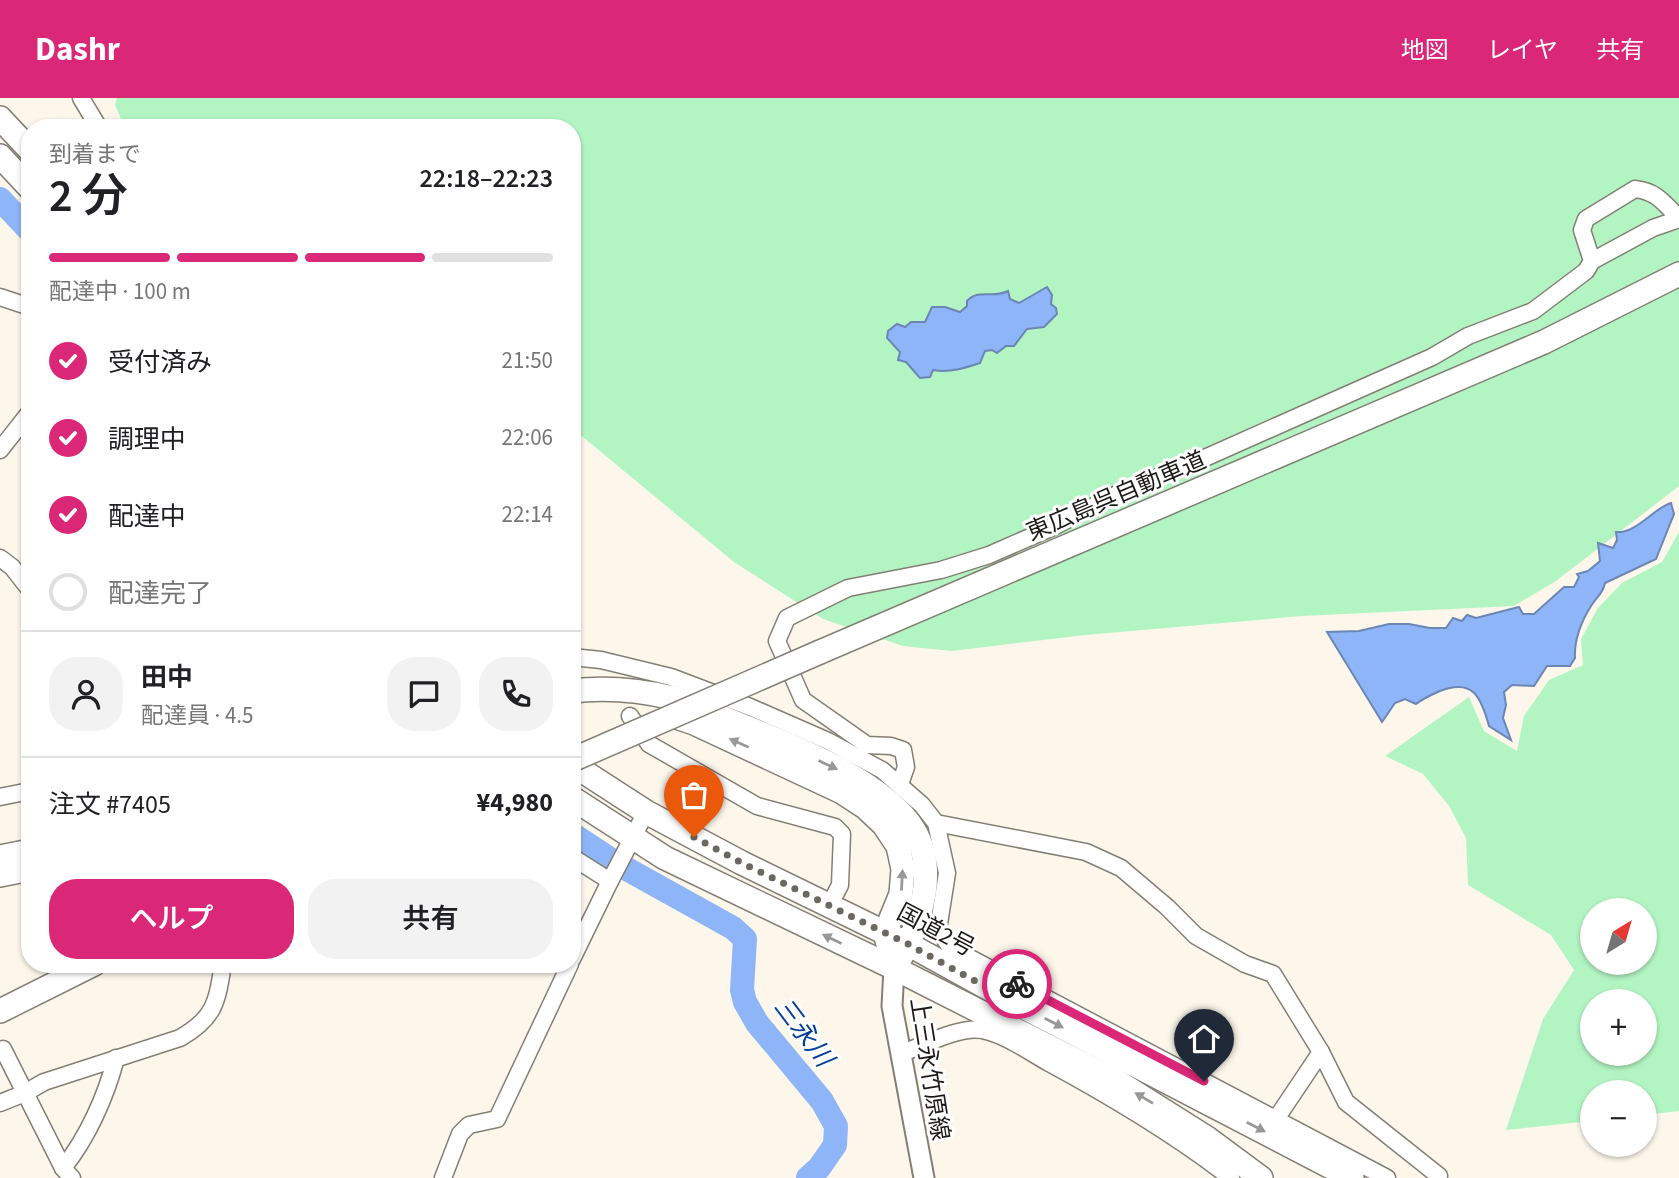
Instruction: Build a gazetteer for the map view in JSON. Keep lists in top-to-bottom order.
{
  "streets": {
    "highway": ["東広島呉自動車道", "国道2号"],
    "main road": ["上三永竹原線"]
  },
  "water": ["三永川"],
  "north": "top right",
  "page": {
    "header": "Dashr",
    "nav": ["地図", "レイヤ", "共有"],
    "heading": ["2 分", "到着まで", "22:18–22:23"],
    "panel": [
      "田中",
      "配達員 · 4.5",
      "注文 #7405",
      "¥4,980"
    ],
    "bar": "配達中 · 100 m",
    "list": [
      ["受付済み", "21:50"],
      ["調理中", "22:06"],
      ["配達中", "22:14"],
      "配達完了"
    ],
    "buttons": ["ヘルプ", "共有"],
    "map_buttons": ["+", "−"]
  }
}
